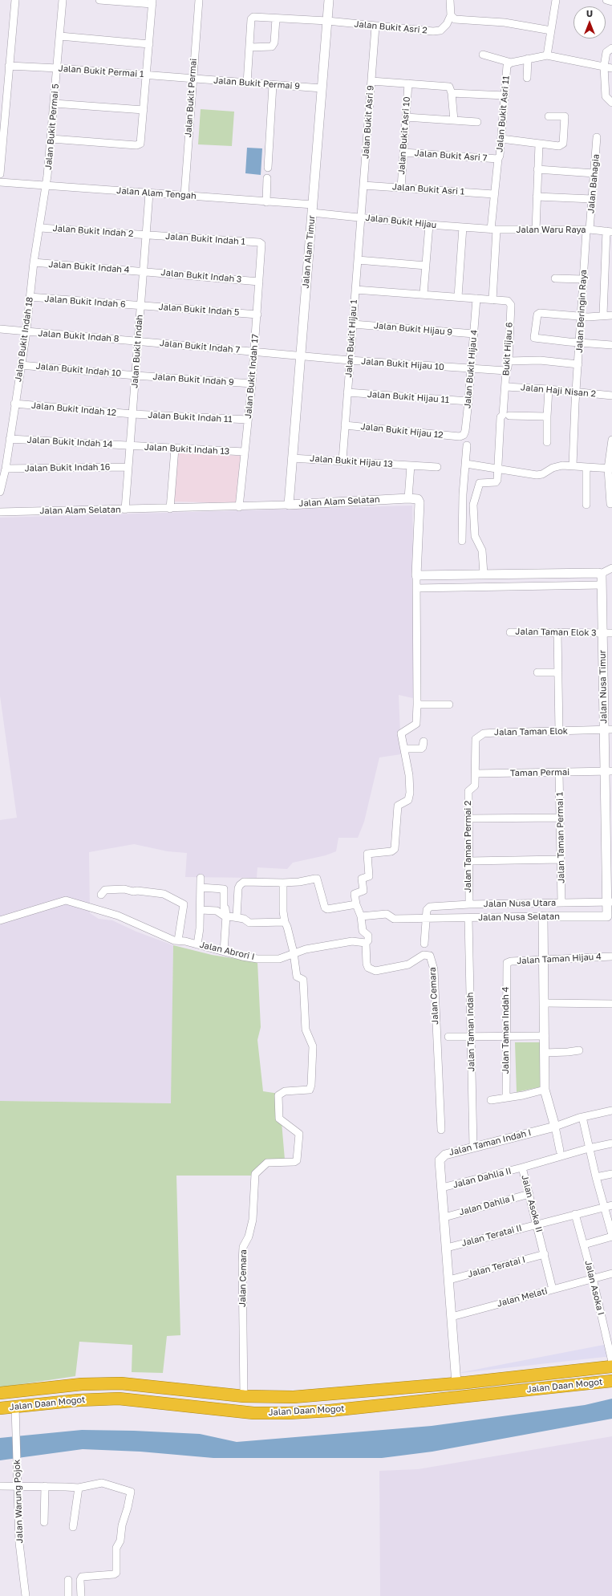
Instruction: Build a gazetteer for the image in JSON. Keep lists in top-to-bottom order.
{
  "streets": {
    "highway": ["Jalan Daan Mogot"],
    "street": [
      "Jalan Bukit Asri 2",
      "Jalan Bukit Permai 1",
      "Jalan Bukit Permai 9",
      "Jalan Bukit Permai",
      "Jalan Bukit Asri 11",
      "Jalan Bukit Asri 9",
      "Jalan Bukit Permai 5",
      "Jalan Bukit Asri 10",
      "Jalan Bukit Asri 7",
      "Jalan Bahagia",
      "Jalan Bukit Asri 1",
      "Jalan Alam Tengah",
      "Jalan Bukit Hijau",
      "Jalan Waru Raya",
      "Jalan Bukit Indah 2",
      "Jalan Bukit Indah 1",
      "Jalan Alam Timur",
      "Jalan Bukit Indah 4",
      "Jalan Bukit Indah 3",
      "Jalan Bukit Indah 6",
      "Jalan Bukit Indah 5",
      "Jalan Beringin Raya",
      "Jalan Bukit Hijau 9",
      "Jalan Bukit Indah 8",
      "Jalan Bukit Hijau 1",
      "Jalan Bukit Indah 18",
      "Jalan Bukit Indah 7",
      "Bukit Hijau 6",
      "Jalan Bukit Indah",
      "Jalan Bukit Hijau 10",
      "Jalan Bukit Hijau 4",
      "Jalan Bukit Indah 10",
      "Jalan Bukit Indah 17",
      "Jalan Bukit Indah 9",
      "Jalan Haji Nisan 2",
      "Jalan Bukit Hijau 11",
      "Jalan Bukit Indah 12",
      "Jalan Bukit Indah 11",
      "Jalan Bukit Hijau 12",
      "Jalan Bukit Indah 14",
      "Jalan Bukit Indah 13",
      "Jalan Bukit Hijau 13",
      "Jalan Bukit Indah 16",
      "Jalan Alam Selatan",
      "Jalan Taman Elok 3",
      "Jalan Nusa Timur",
      "Jalan Taman Elok",
      "Taman Permai",
      "Jalan Taman Permai 1",
      "Jalan Taman Permai 2",
      "Jalan Nusa Utara",
      "Jalan Nusa Selatan",
      "Jalan Abrori I",
      "Jalan Taman Hijau 4",
      "Jalan Cemara",
      "Jalan Taman Indah 4",
      "Jalan Taman Indah",
      "Jalan Taman Indah I",
      "Jalan Dahlia II",
      "Jalan Asoka II",
      "Jalan Dahlia I",
      "Jalan Teratai II",
      "Jalan Teratai I",
      "Jalan Asoka I",
      "Jalan Melati",
      "Jalan Warung Pojok"
    ]
  },
  "crossings": [
    ["Jalan Bukit Asri 2", "Jalan Bukit Asri 9"],
    ["Jalan Bukit Asri 2", "Jalan Alam Timur"],
    ["Jalan Bukit Permai 1", "Jalan Bukit Permai 9"],
    ["Jalan Bukit Permai 1", "Jalan Bukit Permai"],
    ["Jalan Bukit Permai 1", "Jalan Bukit Permai 5"],
    ["Jalan Bukit Permai 9", "Jalan Bukit Permai"],
    ["Jalan Bukit Permai 9", "Jalan Alam Timur"],
    ["Jalan Bukit Permai", "Jalan Alam Tengah"],
    ["Jalan Bukit Asri 11", "Jalan Bukit Asri 7"],
    ["Jalan Bukit Asri 11", "Jalan Bukit Asri 1"],
    ["Jalan Bukit Asri 11", "Jalan Bukit Hijau"],
    ["Jalan Bukit Asri 11", "Jalan Waru Raya"],
    ["Jalan Bukit Asri 11", "Bukit Hijau 6"],
    ["Jalan Bukit Asri 9", "Jalan Bukit Asri 1"],
    ["Jalan Bukit Asri 9", "Jalan Bukit Hijau"],
    ["Jalan Bukit Asri 9", "Jalan Bukit Hijau 1"],
    ["Jalan Bukit Permai 5", "Jalan Alam Tengah"],
    ["Jalan Bukit Permai 5", "Jalan Bukit Indah 18"],
    ["Jalan Bukit Asri 10", "Jalan Bukit Asri 7"],
    ["Jalan Bukit Asri 10", "Jalan Bukit Asri 1"],
    ["Jalan Bahagia", "Jalan Waru Raya"],
    ["Jalan Bahagia", "Jalan Beringin Raya"],
    ["Jalan Alam Tengah", "Jalan Bukit Hijau"],
    ["Jalan Alam Tengah", "Jalan Alam Timur"],
    ["Jalan Alam Tengah", "Jalan Bukit Indah 18"],
    ["Jalan Alam Tengah", "Jalan Bukit Indah"],
    ["Jalan Bukit Hijau", "Jalan Waru Raya"],
    ["Jalan Bukit Hijau", "Jalan Alam Timur"],
    ["Jalan Bukit Hijau", "Jalan Bukit Hijau 1"],
    ["Jalan Waru Raya", "Jalan Beringin Raya"],
    ["Jalan Bukit Indah 2", "Jalan Bukit Indah 1"],
    ["Jalan Bukit Indah 2", "Jalan Bukit Indah 18"],
    ["Jalan Bukit Indah 2", "Jalan Bukit Indah"],
    ["Jalan Bukit Indah 1", "Jalan Bukit Indah"],
    ["Jalan Bukit Indah 1", "Jalan Bukit Indah 17"],
    ["Jalan Alam Timur", "Jalan Bukit Indah 7"],
    ["Jalan Alam Timur", "Jalan Bukit Hijau 10"],
    ["Jalan Alam Timur", "Jalan Bukit Hijau 13"],
    ["Jalan Alam Timur", "Jalan Alam Selatan"],
    ["Jalan Bukit Indah 4", "Jalan Bukit Indah 3"],
    ["Jalan Bukit Indah 4", "Jalan Bukit Indah 18"],
    ["Jalan Bukit Indah 4", "Jalan Bukit Indah"],
    ["Jalan Bukit Indah 3", "Jalan Bukit Indah"],
    ["Jalan Bukit Indah 3", "Jalan Bukit Indah 17"],
    ["Jalan Bukit Indah 6", "Jalan Bukit Indah 5"],
    ["Jalan Bukit Indah 6", "Jalan Bukit Indah 18"],
    ["Jalan Bukit Indah 6", "Jalan Bukit Indah"],
    ["Jalan Bukit Indah 5", "Jalan Bukit Indah"],
    ["Jalan Bukit Indah 5", "Jalan Bukit Indah 17"],
    ["Jalan Beringin Raya", "Jalan Haji Nisan 2"],
    ["Jalan Bukit Hijau 9", "Jalan Bukit Hijau 1"],
    ["Jalan Bukit Hijau 9", "Jalan Bukit Hijau 4"],
    ["Jalan Bukit Indah 8", "Jalan Bukit Indah 18"],
    ["Jalan Bukit Indah 8", "Jalan Bukit Indah 7"],
    ["Jalan Bukit Indah 8", "Jalan Bukit Indah"],
    ["Jalan Bukit Hijau 1", "Bukit Hijau 6"],
    ["Jalan Bukit Hijau 1", "Jalan Bukit Hijau 10"],
    ["Jalan Bukit Hijau 1", "Jalan Bukit Hijau 11"],
    ["Jalan Bukit Hijau 1", "Jalan Bukit Hijau 12"],
    ["Jalan Bukit Hijau 1", "Jalan Bukit Hijau 13"],
    ["Jalan Bukit Indah 18", "Jalan Bukit Indah 10"],
    ["Jalan Bukit Indah 18", "Jalan Bukit Indah 12"],
    ["Jalan Bukit Indah 18", "Jalan Bukit Indah 14"],
    ["Jalan Bukit Indah 18", "Jalan Bukit Indah 16"],
    ["Jalan Bukit Indah 7", "Jalan Bukit Indah"],
    ["Jalan Bukit Indah 7", "Jalan Bukit Hijau 10"],
    ["Jalan Bukit Indah 7", "Jalan Bukit Indah 17"],
    ["Bukit Hijau 6", "Jalan Bukit Hijau 10"],
    ["Bukit Hijau 6", "Jalan Bukit Hijau 4"],
    ["Bukit Hijau 6", "Jalan Haji Nisan 2"],
    ["Jalan Bukit Indah", "Jalan Bukit Indah 10"],
    ["Jalan Bukit Indah", "Jalan Bukit Indah 9"],
    ["Jalan Bukit Indah", "Jalan Bukit Indah 12"],
    ["Jalan Bukit Indah", "Jalan Bukit Indah 11"],
    ["Jalan Bukit Indah", "Jalan Bukit Indah 14"],
    ["Jalan Bukit Indah", "Jalan Bukit Indah 13"],
    ["Jalan Bukit Indah", "Jalan Bukit Indah 16"],
    ["Jalan Bukit Indah", "Jalan Alam Selatan"],
    ["Jalan Bukit Hijau 10", "Jalan Bukit Hijau 4"],
    ["Jalan Bukit Hijau 4", "Jalan Bukit Hijau 11"],
    ["Jalan Bukit Hijau 4", "Jalan Bukit Hijau 12"],
    ["Jalan Bukit Indah 10", "Jalan Bukit Indah 9"],
    ["Jalan Bukit Indah 17", "Jalan Bukit Indah 9"],
    ["Jalan Bukit Indah 17", "Jalan Bukit Indah 11"],
    ["Jalan Bukit Indah 17", "Jalan Bukit Indah 13"],
    ["Jalan Bukit Indah 17", "Jalan Alam Selatan"],
    ["Jalan Bukit Indah 12", "Jalan Bukit Indah 11"],
    ["Jalan Bukit Indah 14", "Jalan Bukit Indah 13"],
    ["Jalan Taman Elok 3", "Jalan Nusa Timur"],
    ["Jalan Nusa Timur", "Jalan Taman Elok"],
    ["Jalan Nusa Timur", "Taman Permai"],
    ["Jalan Nusa Timur", "Jalan Nusa Utara"],
    ["Jalan Nusa Timur", "Jalan Nusa Selatan"],
    ["Jalan Taman Elok", "Taman Permai"],
    ["Jalan Taman Elok", "Jalan Taman Permai 2"],
    ["Taman Permai", "Jalan Taman Permai 1"],
    ["Taman Permai", "Jalan Taman Permai 2"],
    ["Jalan Taman Permai 1", "Jalan Nusa Utara"],
    ["Jalan Taman Permai 2", "Jalan Nusa Utara"],
    ["Jalan Nusa Utara", "Jalan Nusa Selatan"],
    ["Jalan Nusa Selatan", "Jalan Taman Indah"],
    ["Jalan Abrori I", "Jalan Cemara"],
    ["Jalan Taman Hijau 4", "Jalan Taman Indah 4"],
    ["Jalan Cemara", "Jalan Daan Mogot"],
    ["Jalan Taman Indah", "Jalan Taman Indah I"],
    ["Jalan Taman Indah I", "Jalan Dahlia II"],
    ["Jalan Taman Indah I", "Jalan Dahlia I"],
    ["Jalan Taman Indah I", "Jalan Teratai II"],
    ["Jalan Taman Indah I", "Jalan Teratai I"],
    ["Jalan Taman Indah I", "Jalan Melati"],
    ["Jalan Taman Indah I", "Jalan Daan Mogot"],
    ["Jalan Dahlia II", "Jalan Asoka II"],
    ["Jalan Asoka II", "Jalan Dahlia I"],
    ["Jalan Asoka II", "Jalan Teratai II"],
    ["Jalan Asoka II", "Jalan Teratai I"],
    ["Jalan Asoka II", "Jalan Melati"],
    ["Jalan Asoka I", "Jalan Melati"],
    ["Jalan Daan Mogot", "Jalan Warung Pojok"]
  ],
  "north": "top"
}
